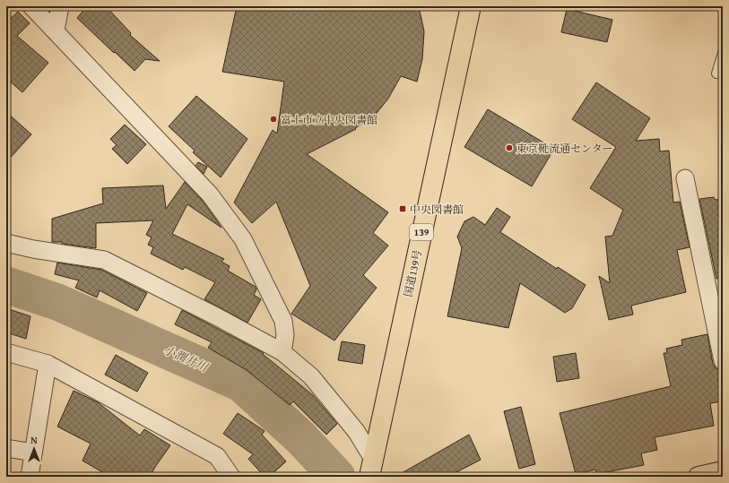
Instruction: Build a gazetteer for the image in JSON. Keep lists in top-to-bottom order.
{
  "streets": {
    "main road": ["139", "国道139号"]
  },
  "water": ["小潤井川"],
  "places": {
    "other": ["富士市立中央図書館", "東京靴流通センター"],
    "transit": ["中央図書館"]
  },
  "north": "top"
}
